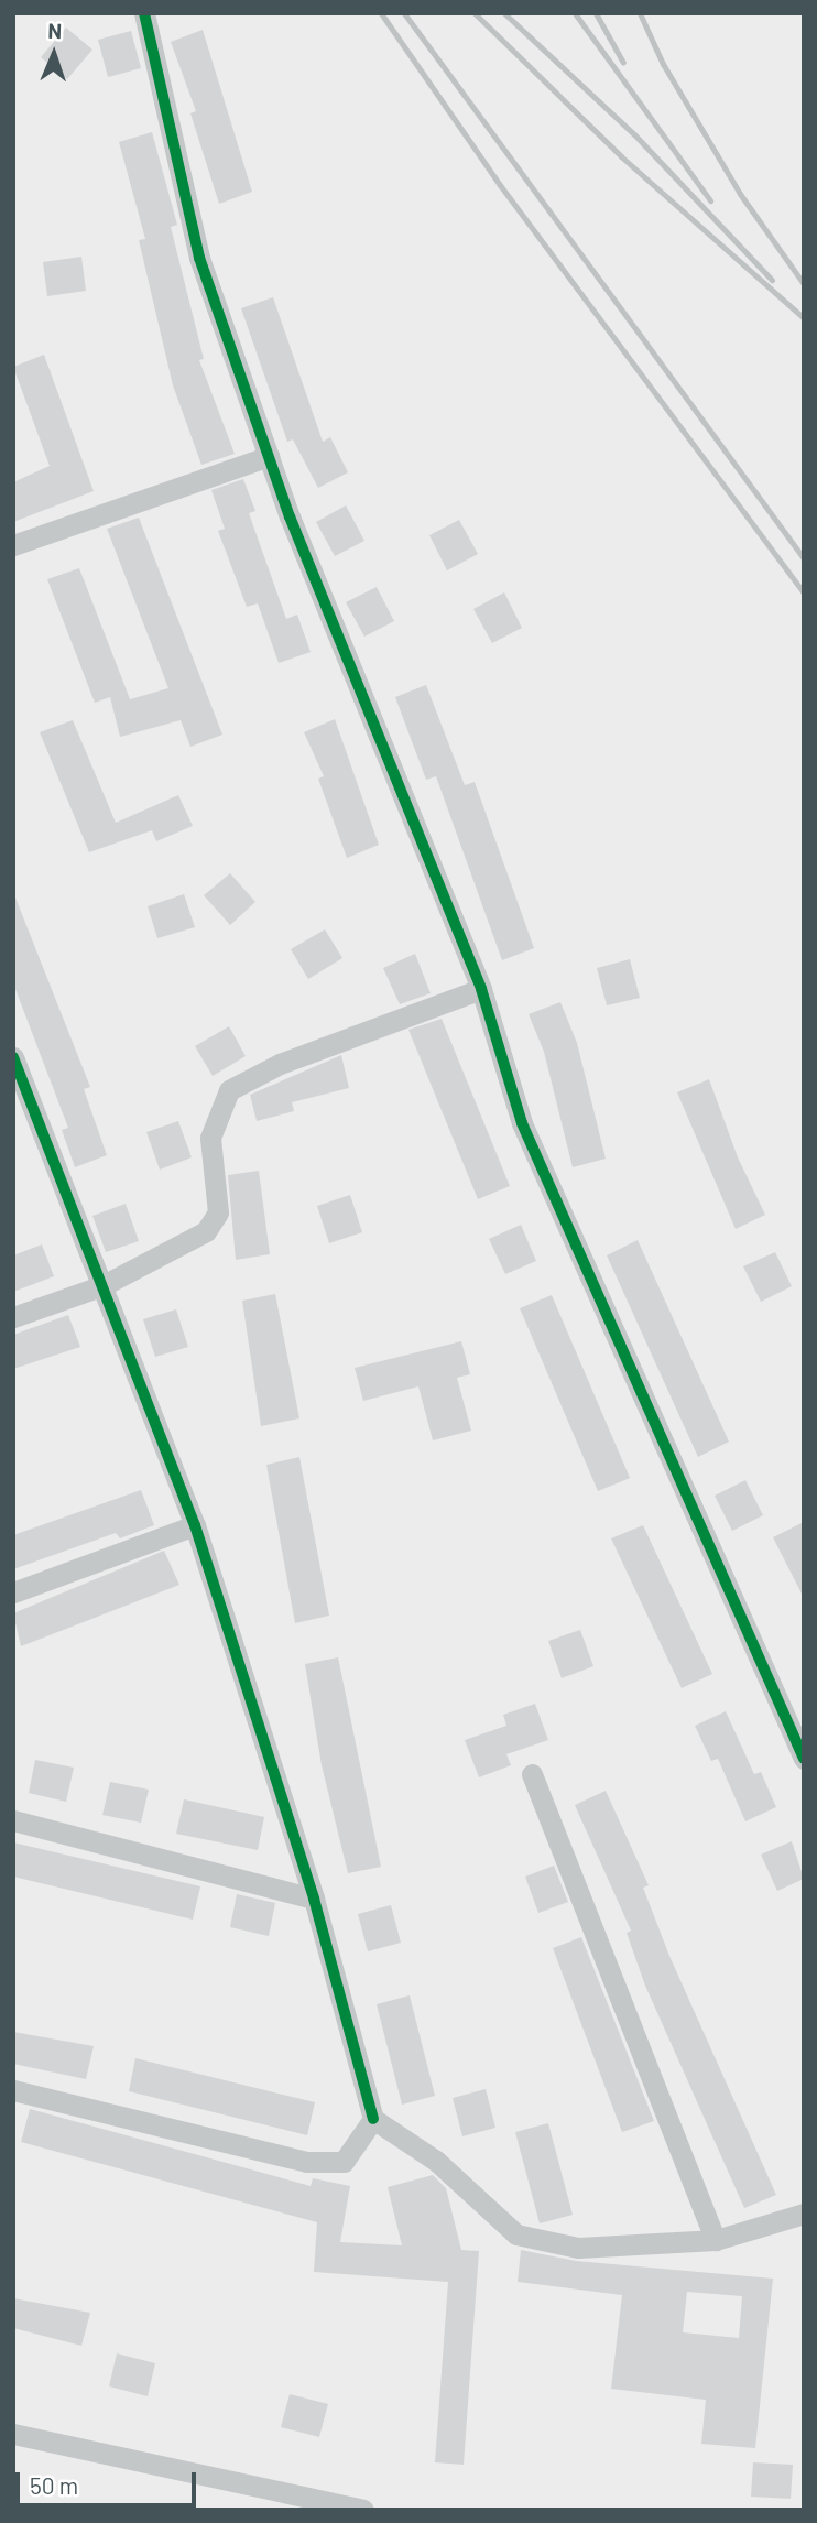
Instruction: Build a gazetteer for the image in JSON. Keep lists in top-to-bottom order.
{
  "scale_bar": "50 m",
  "north": "top"
}
